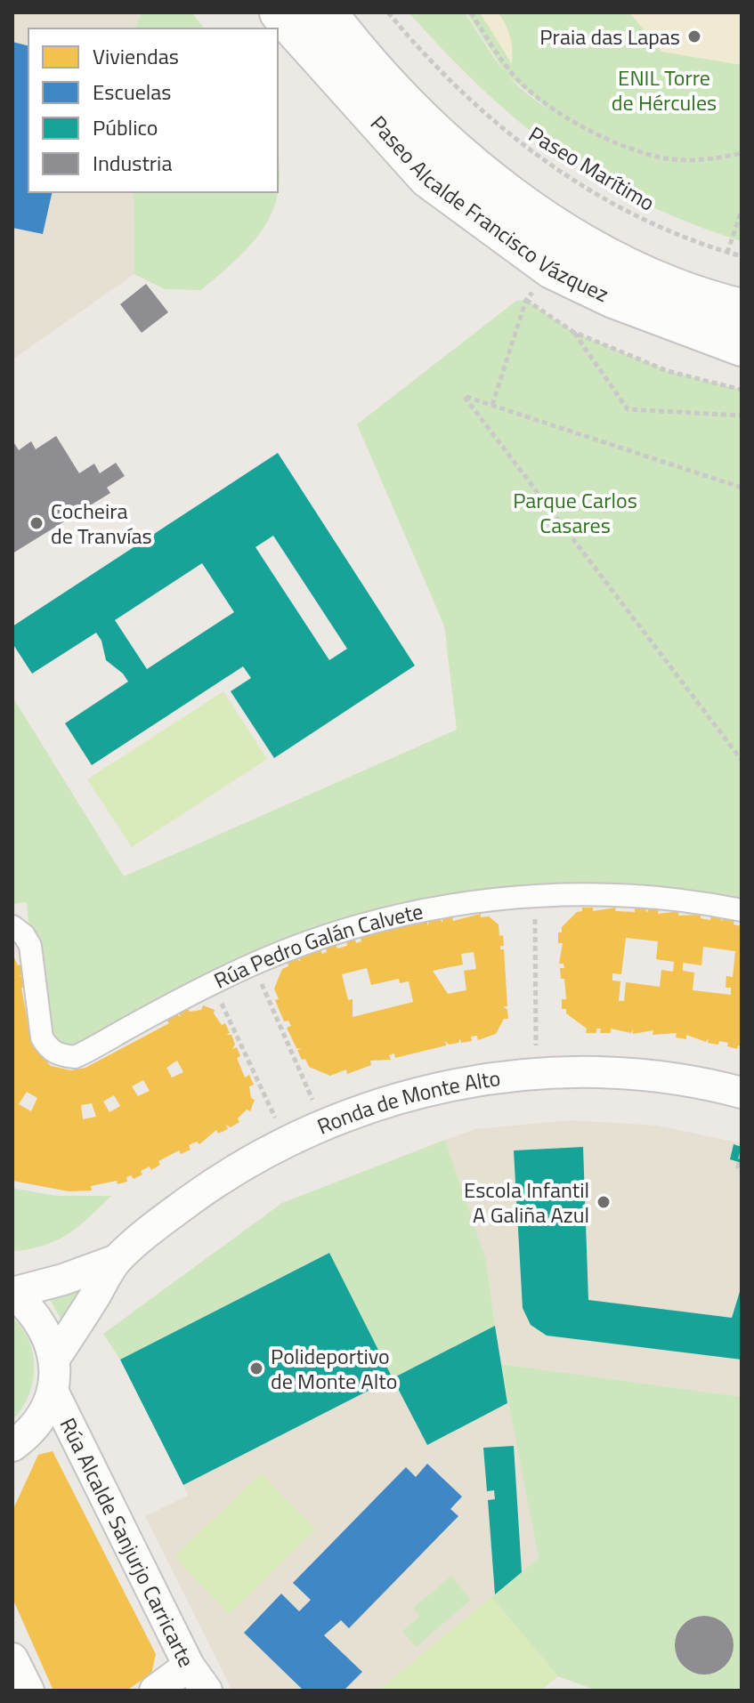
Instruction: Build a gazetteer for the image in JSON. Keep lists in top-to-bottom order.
{
  "streets": {
    "main road": ["Paseo Alcalde Francisco Vázquez"],
    "street": ["Rúa Pedro Galán Calvete", "Ronda de Monte Alto", "Rúa Alcalde Sanjurjo Carricarte"],
    "path": ["Paseo Marítimo"]
  },
  "parks": ["ENIL Torre de Hércules", "Parque Carlos Casares"],
  "places": [
    "Praia das Lapas",
    "Cocheira de Tranvías",
    "Escola Infantil A Galiña Azul",
    "Polideportivo de Monte Alto"
  ],
  "legend": [
    "Viviendas",
    "Escuelas",
    "Público",
    "Industria"
  ]
}
